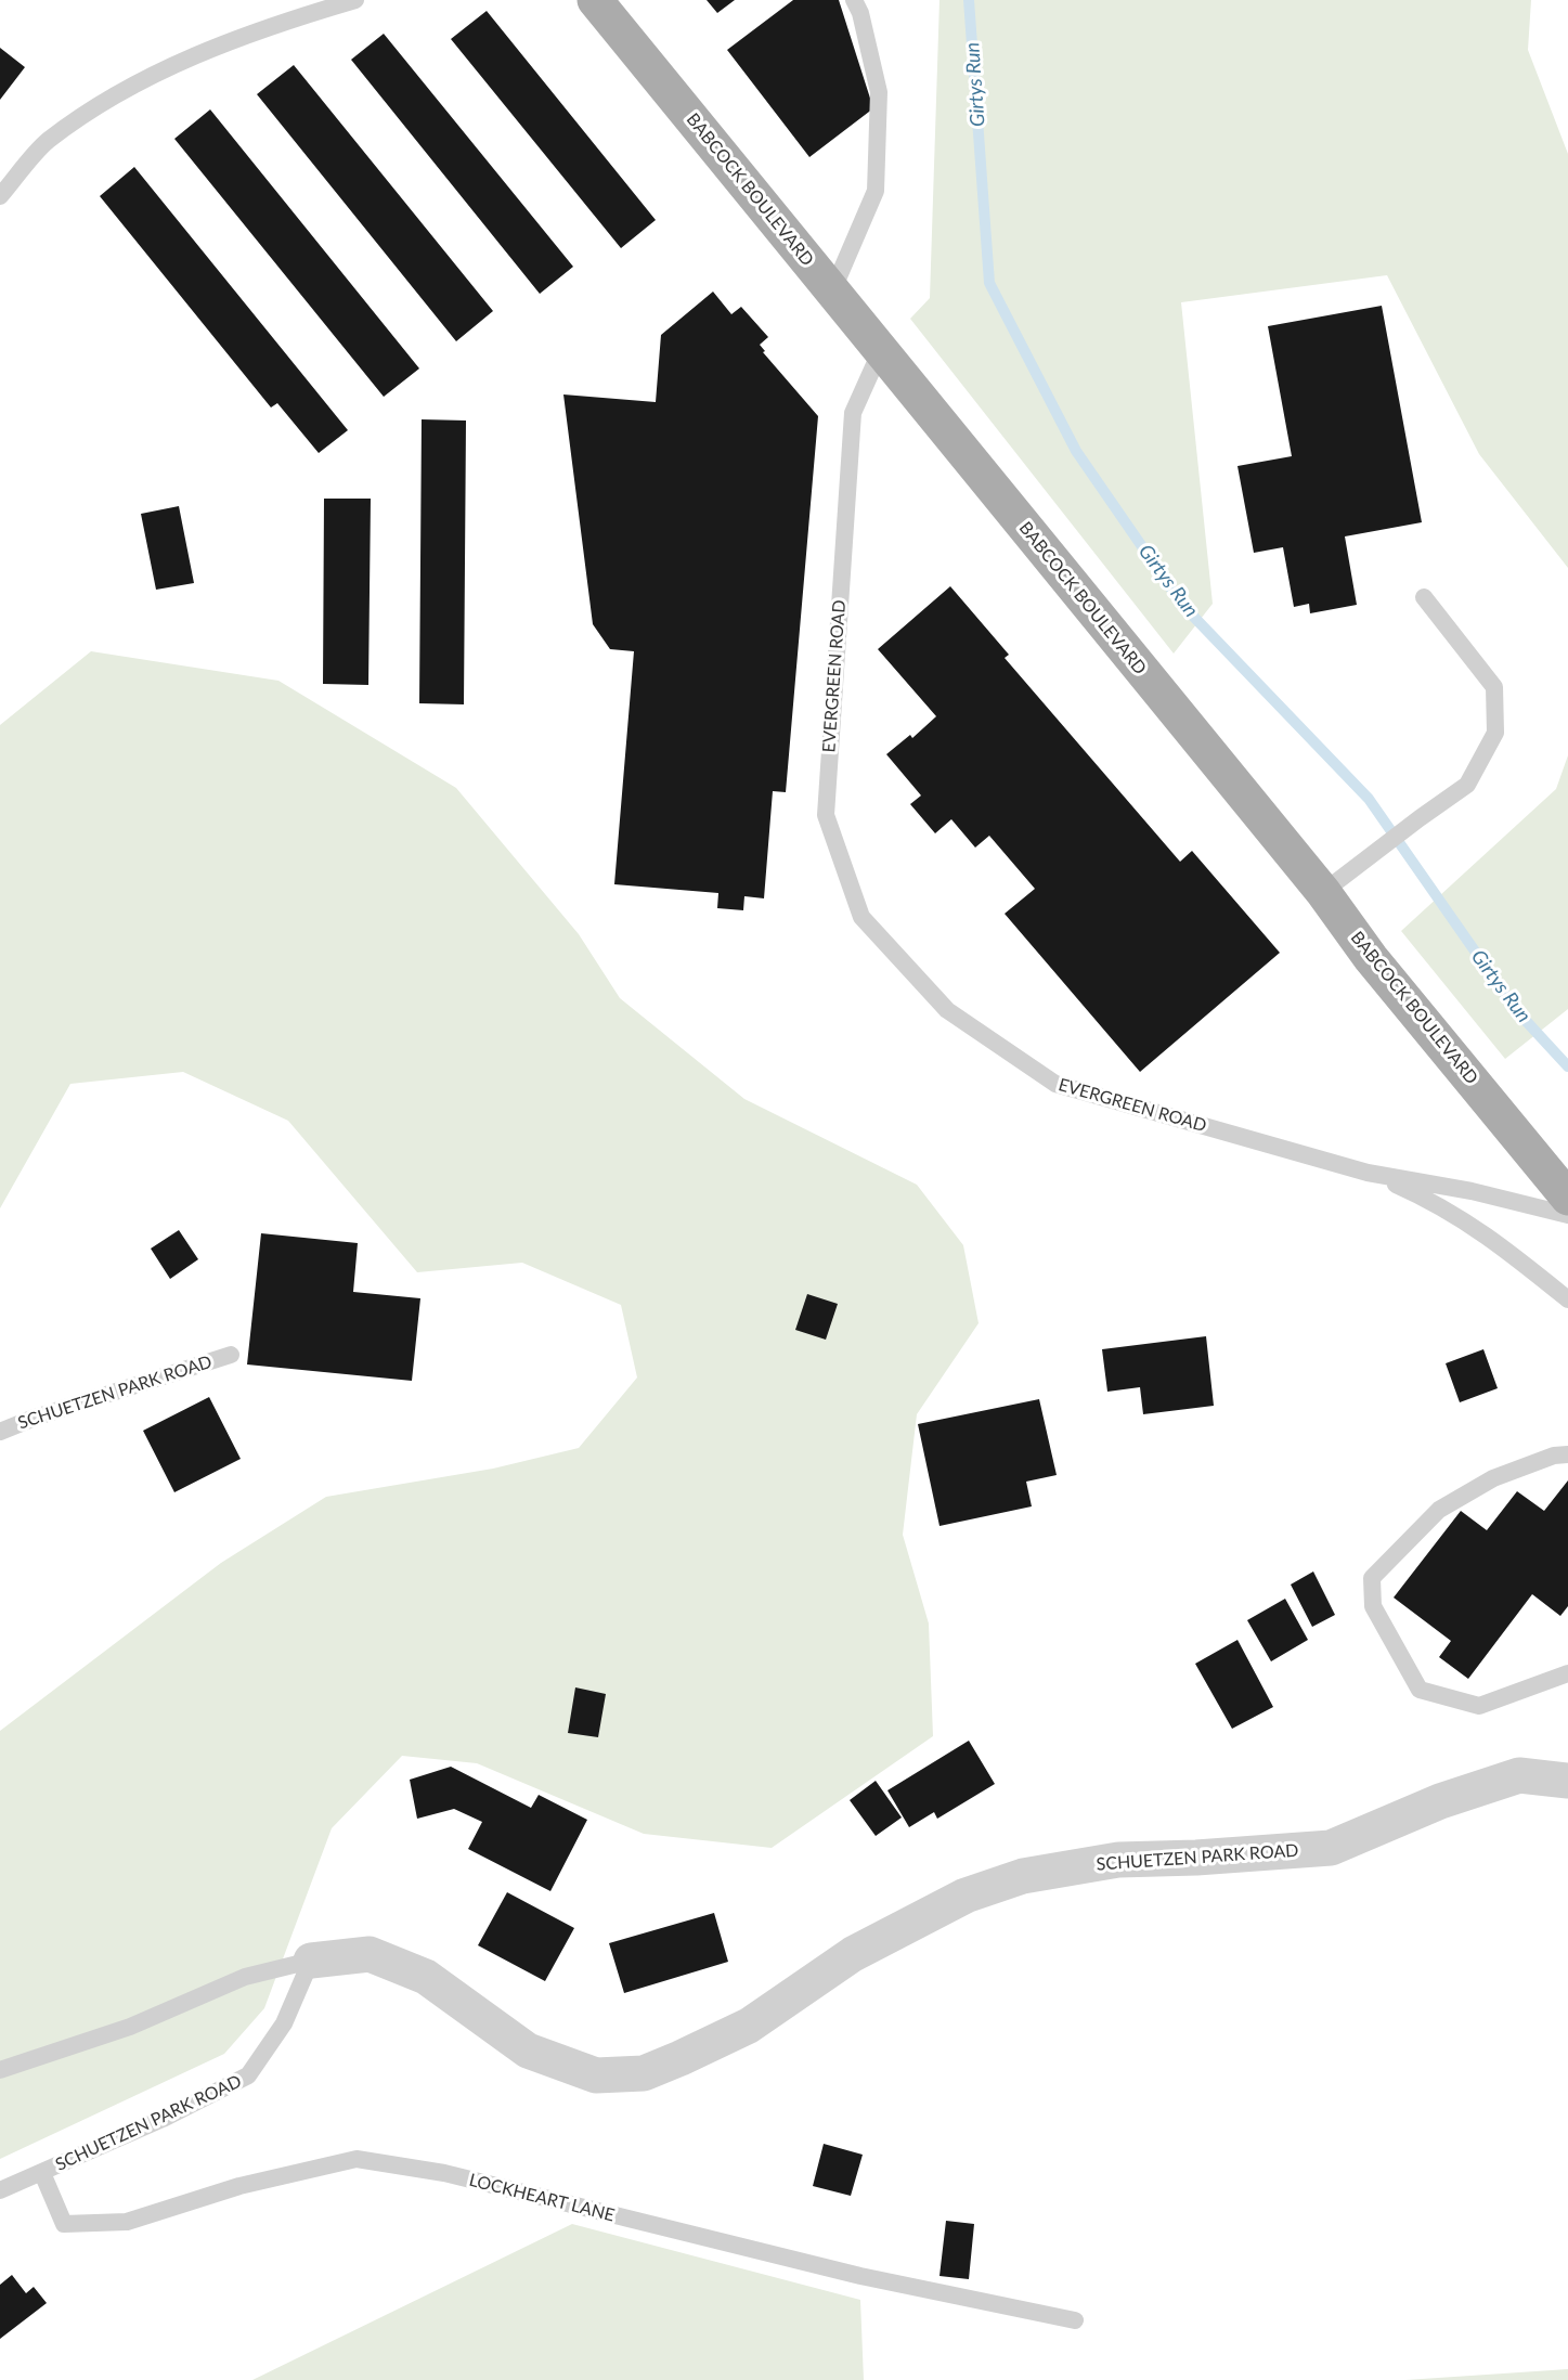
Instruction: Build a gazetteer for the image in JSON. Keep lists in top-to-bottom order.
{
  "streets": {
    "main road": ["BABCOCK BOULEVARD"],
    "street": ["SCHUETZEN PARK ROAD"],
    "lane": ["EVERGREEN ROAD", "LOCKHEART LANE"]
  },
  "crossings": [
    ["BABCOCK BOULEVARD", "EVERGREEN ROAD"],
    ["SCHUETZEN PARK ROAD", "LOCKHEART LANE"]
  ],
  "water": ["Girtys Run"]
}
